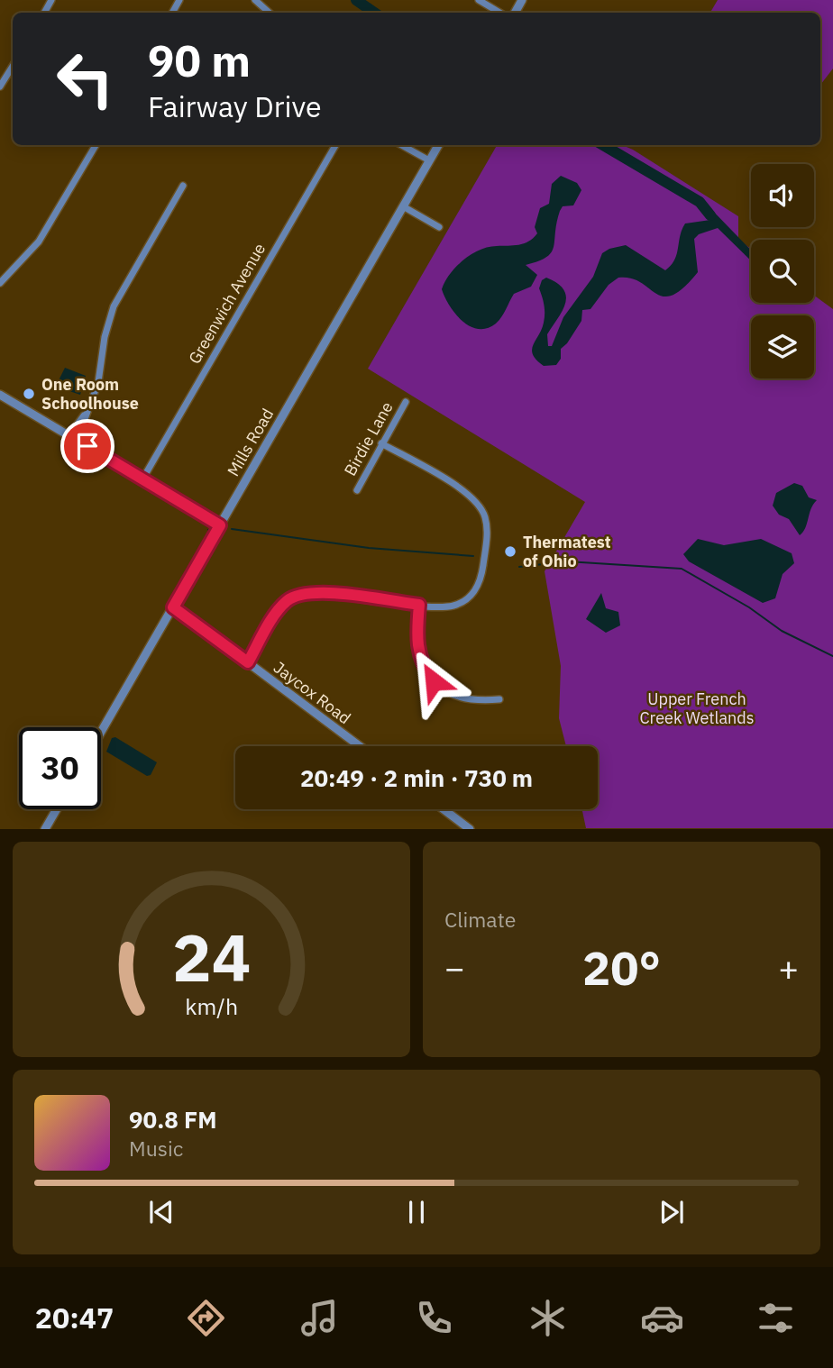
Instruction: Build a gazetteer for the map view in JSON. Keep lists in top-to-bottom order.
{
  "streets": {
    "street": [
      "Greenwich Avenue",
      "Birdie Lane",
      "Mills Road",
      "Jaycox Road"
    ]
  },
  "crossings": [
    ["Mills Road", "Jaycox Road"]
  ],
  "parks": ["Upper French Creek Wetlands"],
  "places": ["One Room Schoolhouse", "Thermatest of Ohio"],
  "page": {
    "turn": ["90 m", "Fairway Drive"],
    "limit": "30",
    "trip": "20:49 · 2 min · 730 m",
    "tile": "Climate",
    "heat": ["−", "20°", "+"],
    "song": ["90.8 FM", "Music"],
    "tabs": "20:47",
    "gauge": ["24", "km/h"]
  }
}
